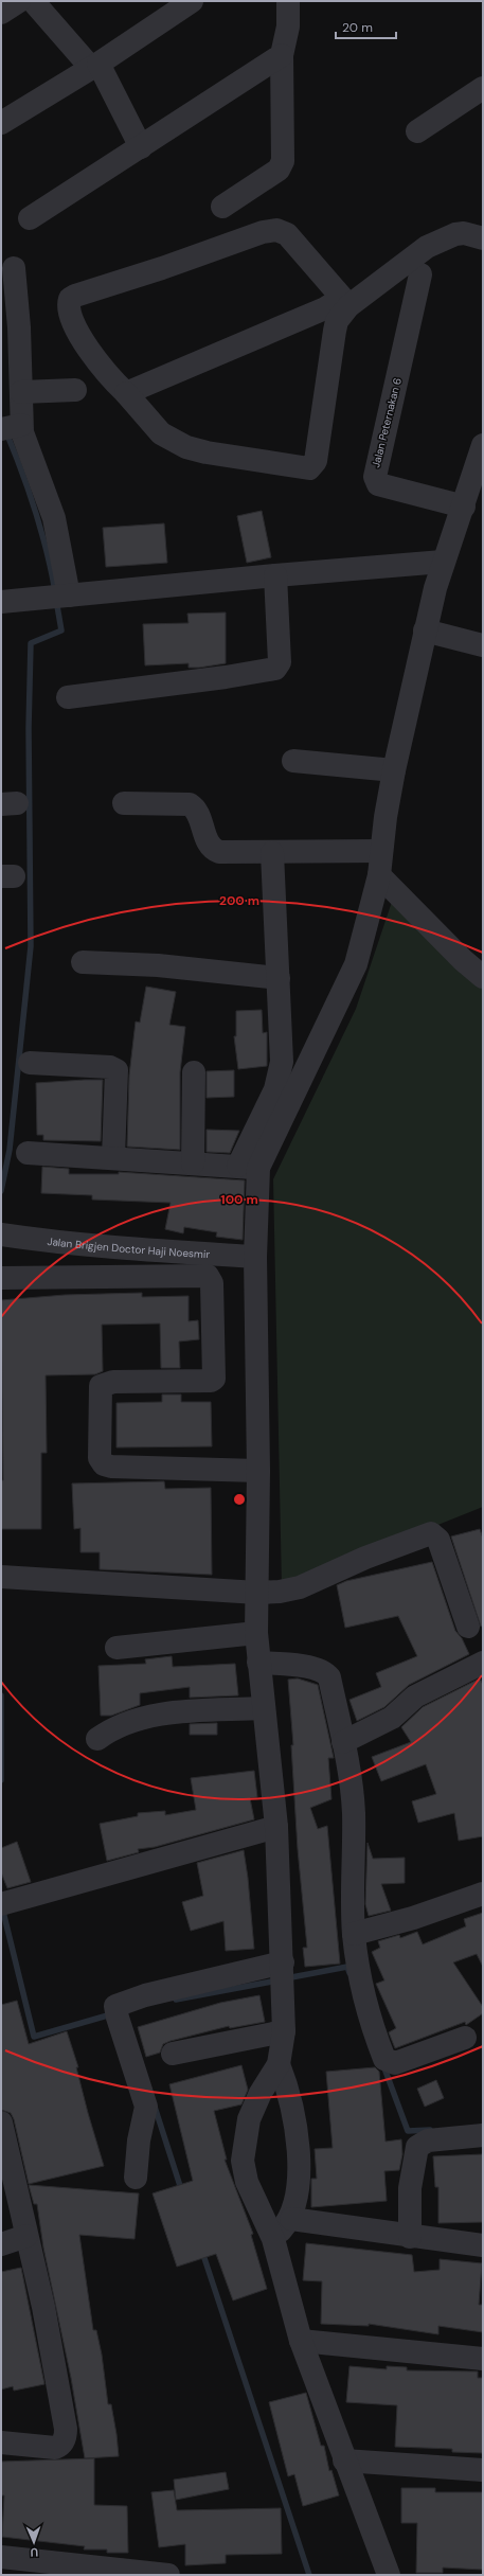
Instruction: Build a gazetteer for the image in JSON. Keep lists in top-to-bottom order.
{
  "streets": {
    "street": ["Jalan Peternakan 6", "Jalan Brigjen Doctor Haji Noesmir"]
  },
  "scale_bar": "20 m",
  "north": "bottom",
  "rings": ["200 m", "100 m"]
}
